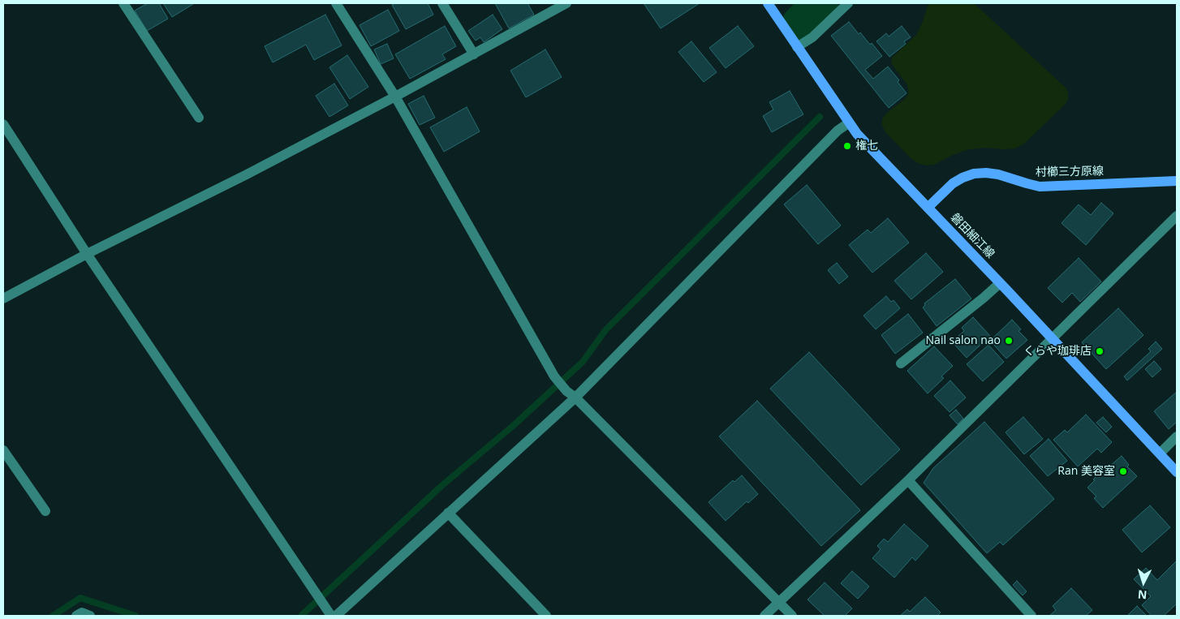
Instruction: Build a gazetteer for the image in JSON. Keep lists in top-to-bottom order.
{
  "streets": {
    "main road": ["村櫛三方原線", "磐田細江線"]
  },
  "crossings": [
    ["村櫛三方原線", "磐田細江線"]
  ],
  "places": [
    "権七",
    "Nail salon nao",
    "くらや珈琲店",
    "Ran 美容室"
  ],
  "north": "bottom"
}
